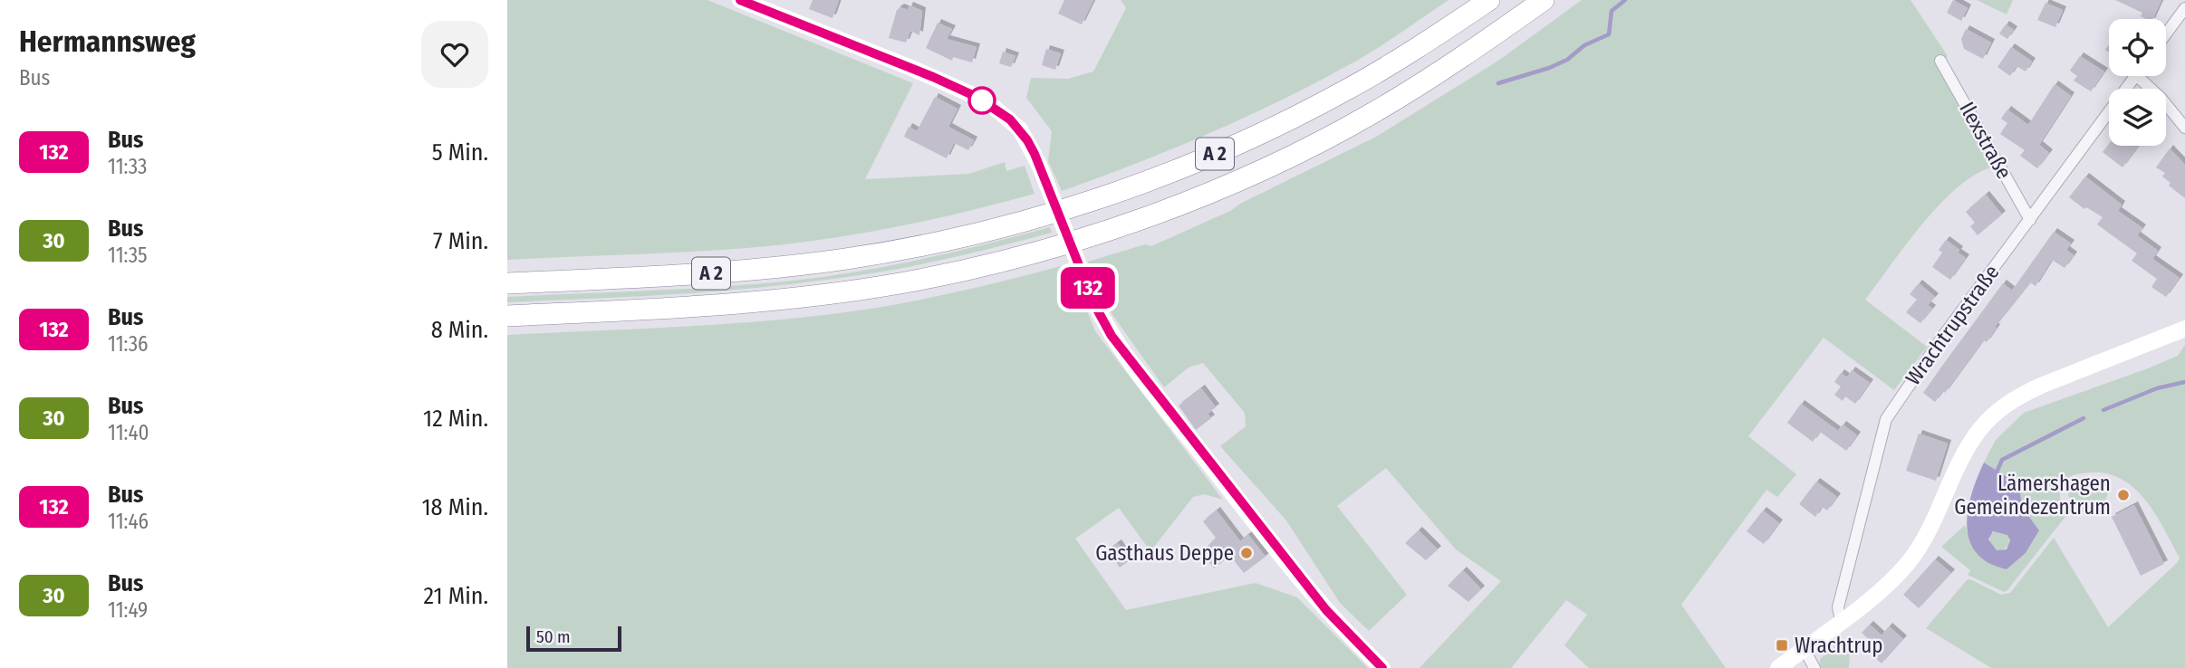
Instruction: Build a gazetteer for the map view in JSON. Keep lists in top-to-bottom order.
{
  "streets": {
    "highway": ["A 2"],
    "street": ["Ilexstraße", "Wrachtrupstraße"]
  },
  "crossings": [
    ["Ilexstraße", "Wrachtrupstraße"]
  ],
  "places": {
    "other": ["Lämershagen Gemeindezentrum", "Gasthaus Deppe"],
    "transit": ["Wrachtrup"]
  },
  "lines": ["bus line 132"],
  "scale_bar": "50 m",
  "page": {
    "heading": ["Hermannsweg", "Bus"],
    "on_map": "132",
    "list": [
      {
        "mark": "132",
        "name": "Bus",
        "note": "11:33",
        "value": "5 Min."
      },
      {
        "mark": "30",
        "name": "Bus",
        "note": "11:35",
        "value": "7 Min."
      },
      {
        "mark": "132",
        "name": "Bus",
        "note": "11:36",
        "value": "8 Min."
      },
      {
        "mark": "30",
        "name": "Bus",
        "note": "11:40",
        "value": "12 Min."
      },
      {
        "mark": "132",
        "name": "Bus",
        "note": "11:46",
        "value": "18 Min."
      },
      {
        "mark": "30",
        "name": "Bus",
        "note": "11:49",
        "value": "21 Min."
      }
    ],
    "scale": "50 m"
  }
}
